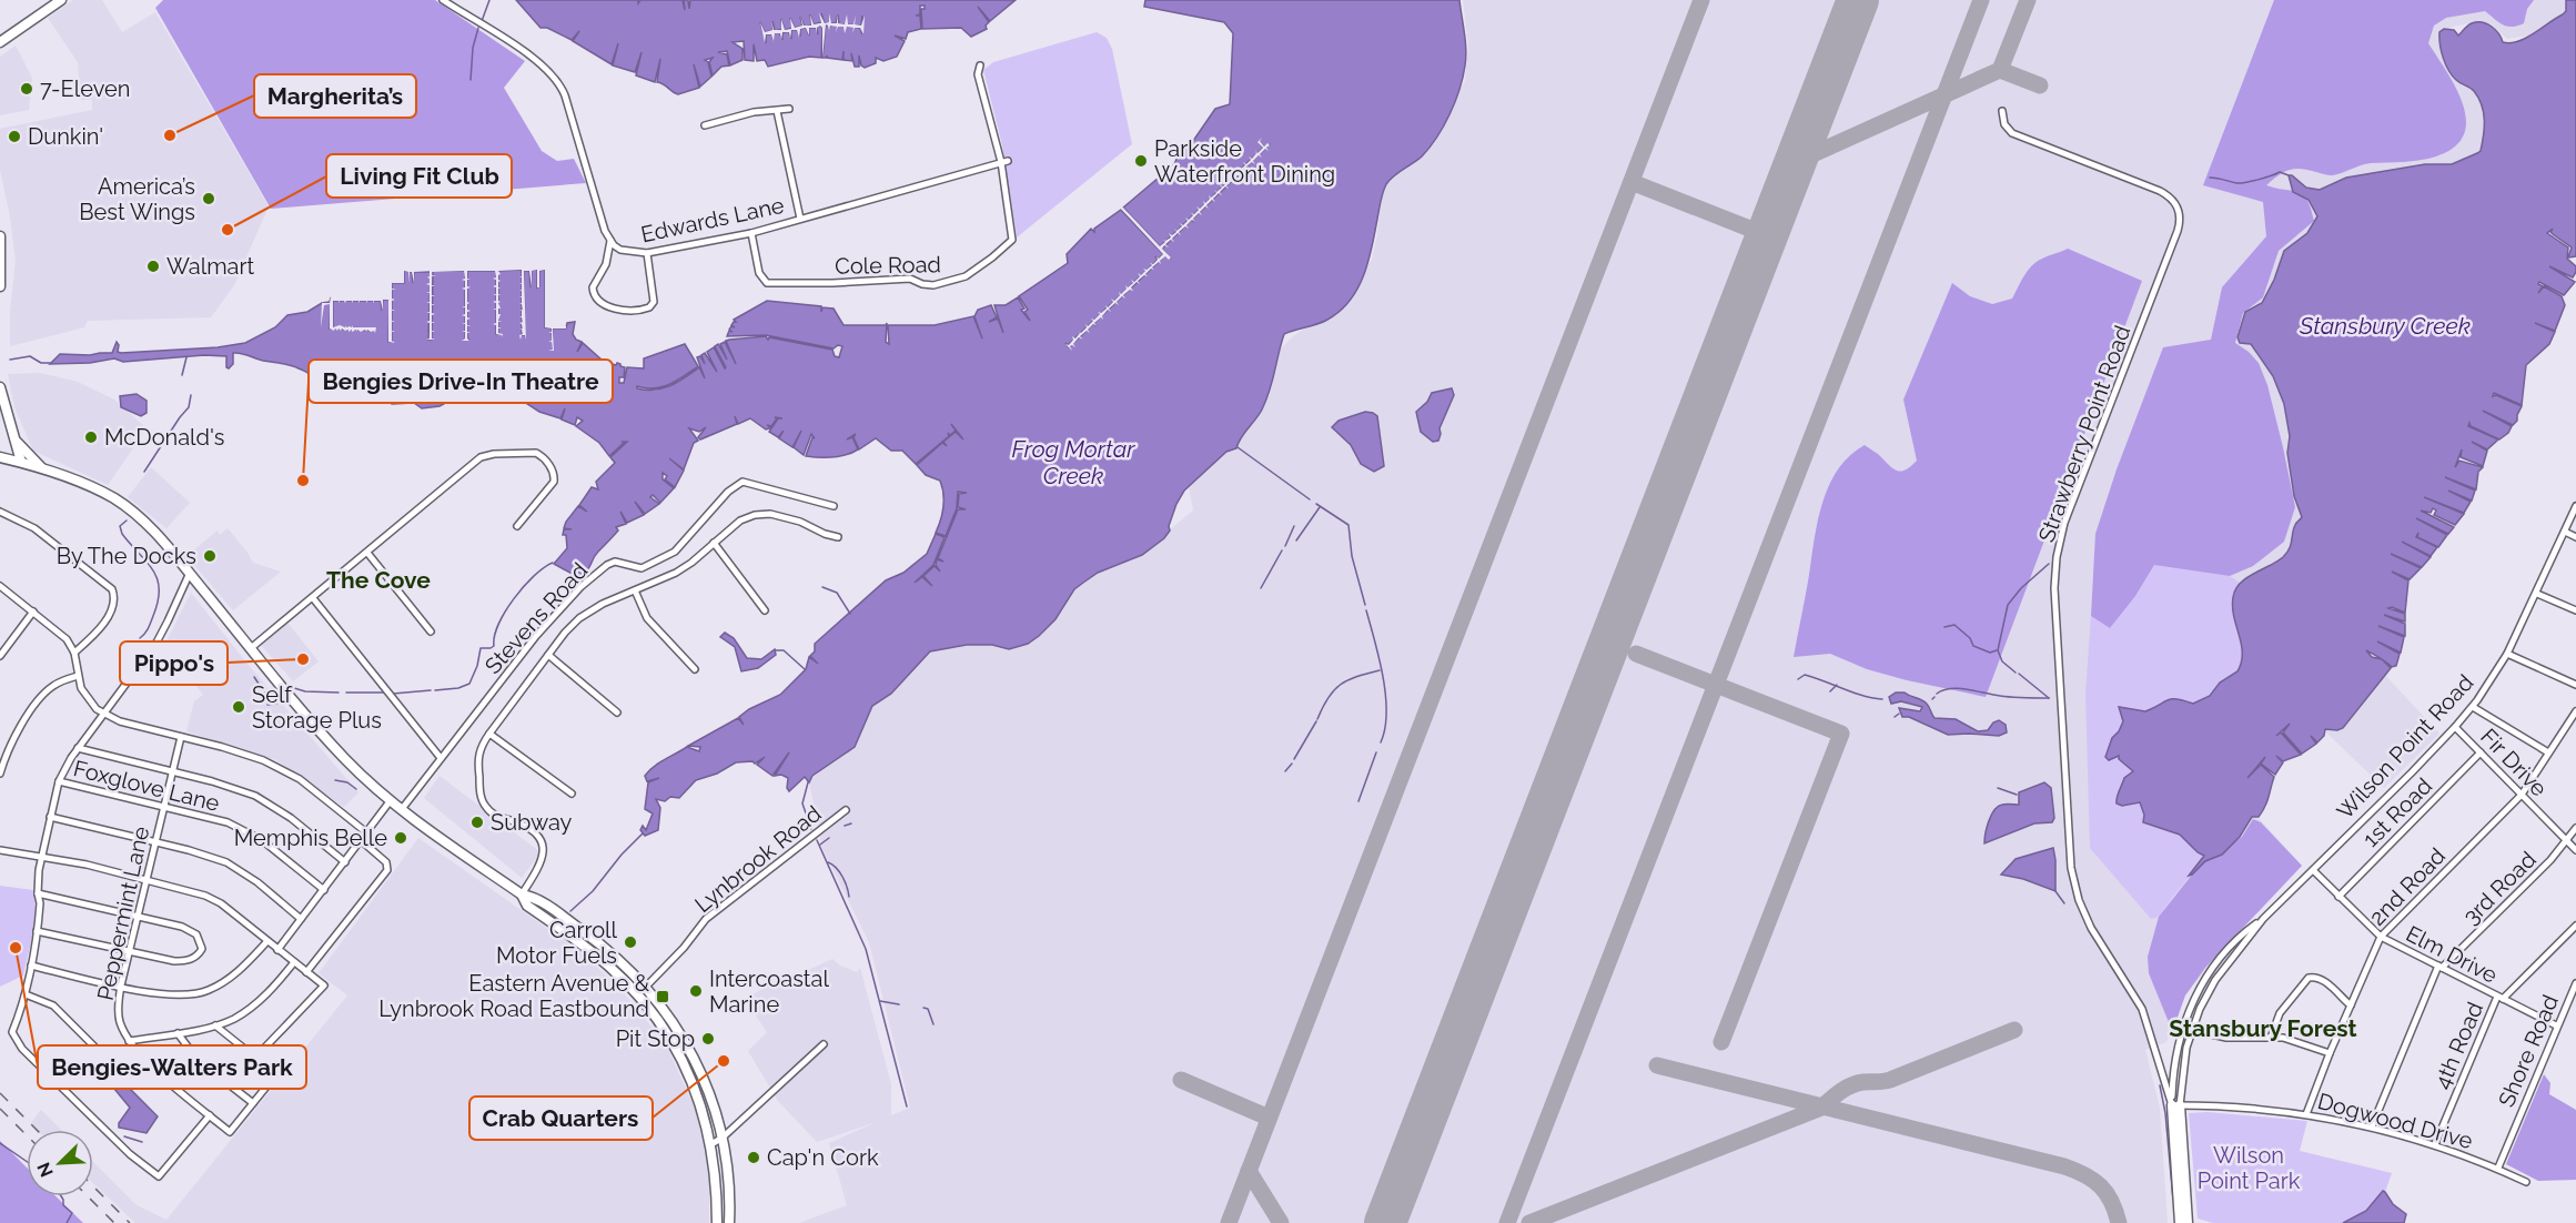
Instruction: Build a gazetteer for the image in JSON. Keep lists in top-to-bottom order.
{
  "streets": {
    "main road": ["Wilson Point Road"],
    "street": [
      "Edwards Lane",
      "Cole Road",
      "Strawberry Point Road",
      "Stevens Road",
      "Fir Drive",
      "Foxglove Lane",
      "1st Road",
      "Lynbrook Road",
      "2nd Road",
      "3rd Road",
      "Peppermint Lane",
      "Elm Drive",
      "4th Road",
      "Shore Road",
      "Dogwood Drive"
    ]
  },
  "crossings": [
    ["Edwards Lane", "Cole Road"],
    ["Strawberry Point Road", "Wilson Point Road"],
    ["Strawberry Point Road", "Dogwood Drive"],
    ["Wilson Point Road", "Fir Drive"],
    ["Wilson Point Road", "Elm Drive"],
    ["Wilson Point Road", "Dogwood Drive"],
    ["Fir Drive", "1st Road"],
    ["Fir Drive", "2nd Road"],
    ["Fir Drive", "3rd Road"],
    ["Foxglove Lane", "Peppermint Lane"],
    ["1st Road", "Elm Drive"],
    ["2nd Road", "Elm Drive"],
    ["2nd Road", "Dogwood Drive"],
    ["3rd Road", "Elm Drive"],
    ["3rd Road", "Dogwood Drive"],
    ["Elm Drive", "4th Road"],
    ["Elm Drive", "Shore Road"],
    ["4th Road", "Dogwood Drive"],
    ["Shore Road", "Dogwood Drive"]
  ],
  "districts": ["The Cove", "Stansbury Forest"],
  "water": ["Stansbury Creek", "Frog Mortar Creek"],
  "parks": ["Wilson Point Park"],
  "places": {
    "other": [
      "7-Eleven",
      "Margherita’s",
      "Dunkin'",
      "Parkside Waterfront Dining",
      "America’s Best Wings",
      "Living Fit Club",
      "Walmart",
      "McDonald's",
      "Bengies Drive-In Theatre",
      "By The Docks",
      "Pippo's",
      "Self Storage Plus",
      "Subway",
      "Memphis Belle",
      "Carroll Motor Fuels",
      "Bengies-Walters Park",
      "Intercoastal Marine",
      "Pit Stop",
      "Crab Quarters",
      "Cap'n Cork"
    ],
    "transit": ["Eastern Avenue & Lynbrook Road Eastbound"]
  },
  "north": "bottom left"
}
